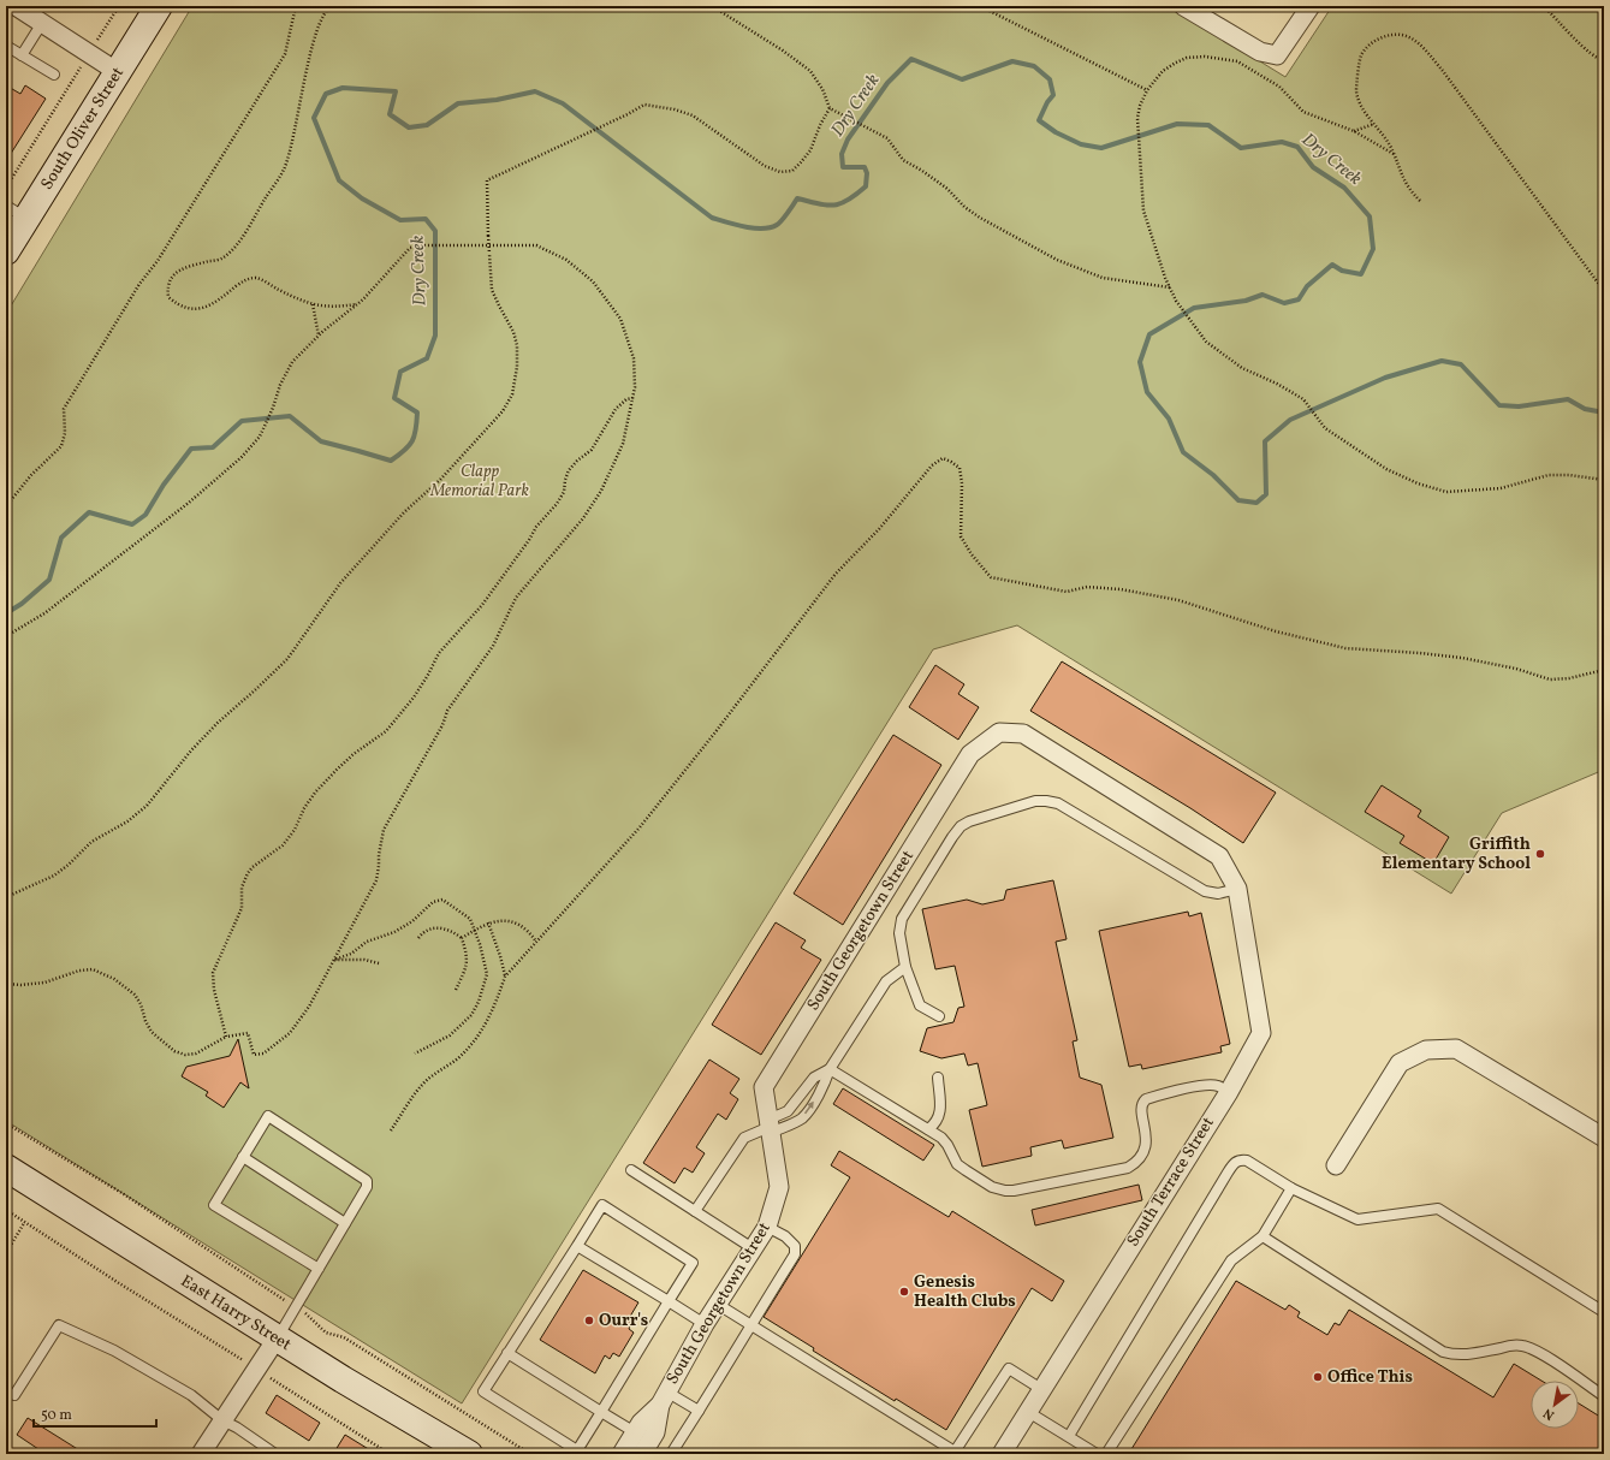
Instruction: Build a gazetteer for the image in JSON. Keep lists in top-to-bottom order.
{
  "streets": {
    "main road": ["South Oliver Street", "East Harry Street"],
    "street": ["South Georgetown Street", "South Terrace Street"]
  },
  "crossings": [
    ["South Georgetown Street", "South Terrace Street"]
  ],
  "water": ["Dry Creek"],
  "parks": ["Clapp Memorial Park"],
  "places": [
    "Griffith Elementary School",
    "Genesis Health Clubs",
    "Ourr's",
    "Office This"
  ],
  "scale_bar": "50 m",
  "north": "bottom left"
}
